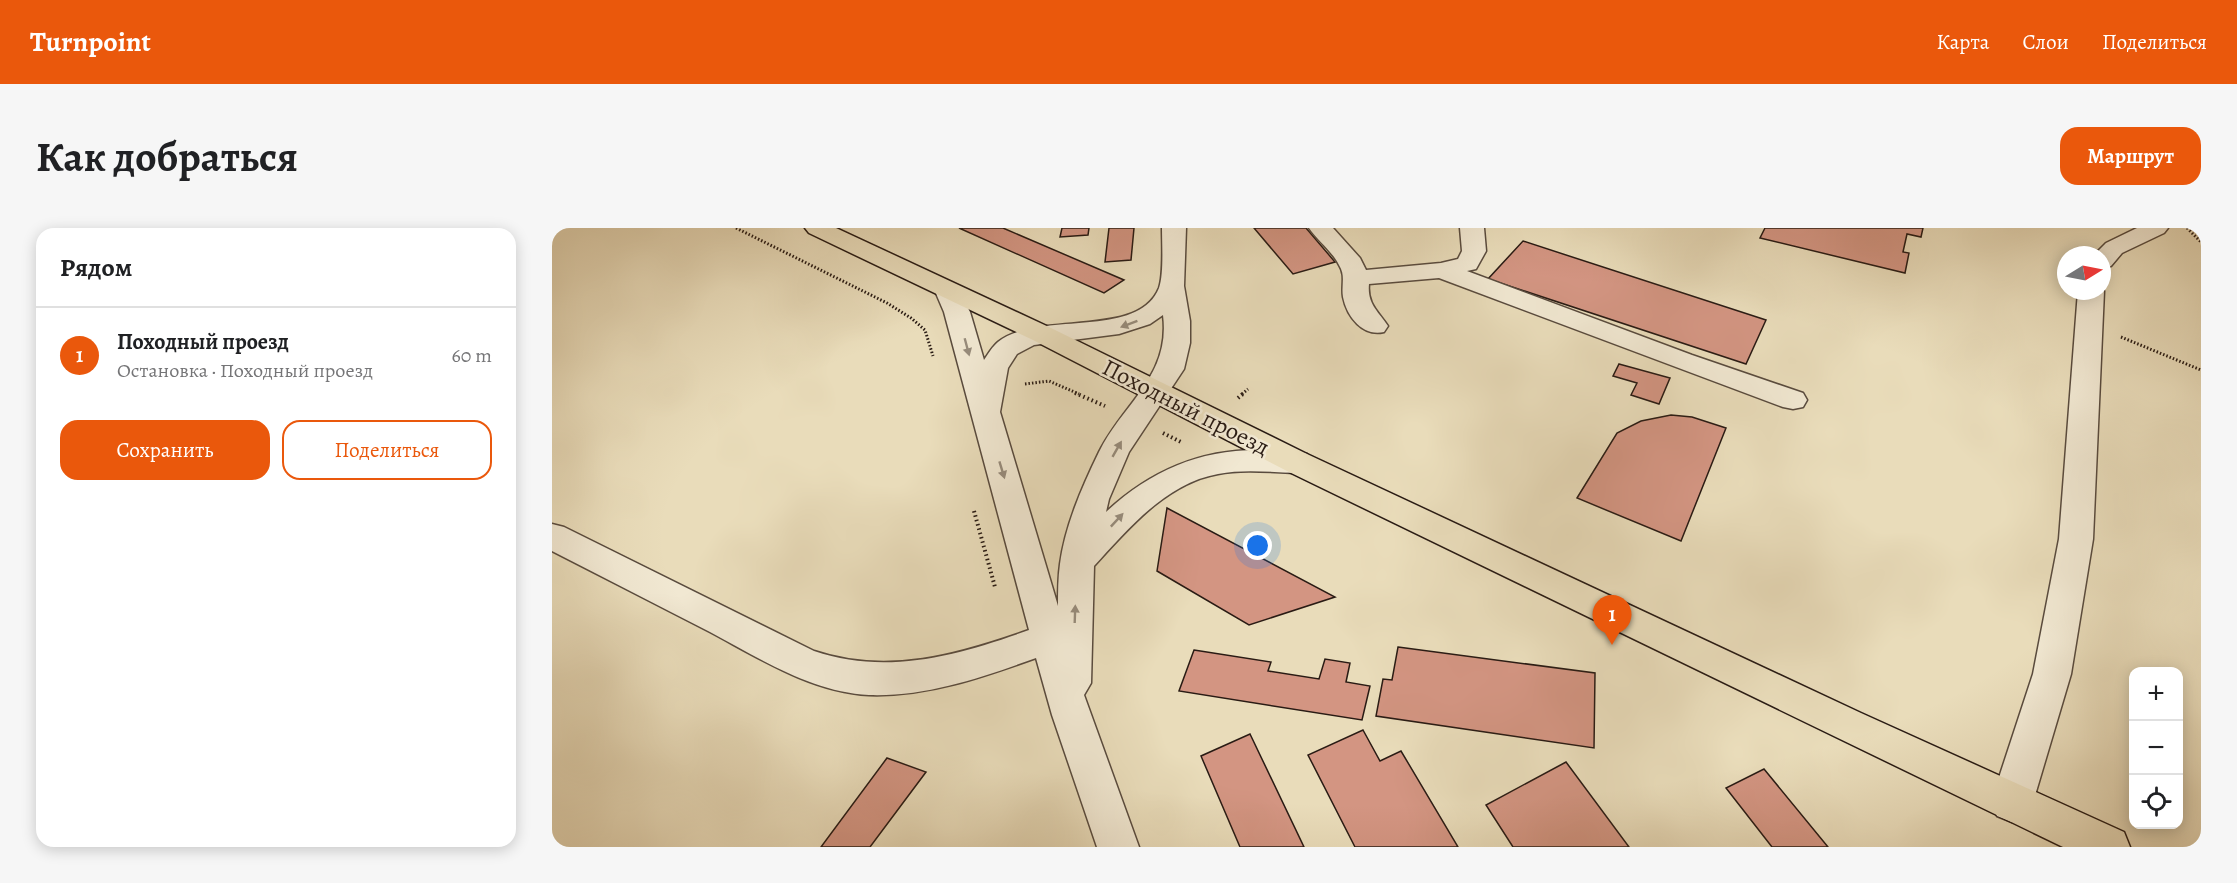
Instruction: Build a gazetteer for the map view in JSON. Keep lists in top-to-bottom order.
{
  "streets": {
    "main road": ["Походный проезд"]
  },
  "north": "right",
  "page": {
    "header": "Turnpoint",
    "nav": ["Карта", "Слои", "Поделиться"],
    "buttons": [
      "Маршрут",
      ["Сохранить", "Поделиться"]
    ],
    "title": "Как добраться",
    "heading": "Рядом",
    "list": [
      {
        "mark": "1",
        "name": "Походный проезд",
        "note": "Остановка · Походный проезд",
        "value": "60 m"
      }
    ],
    "pins": "1",
    "map_buttons": ["+", "−"]
  }
}
